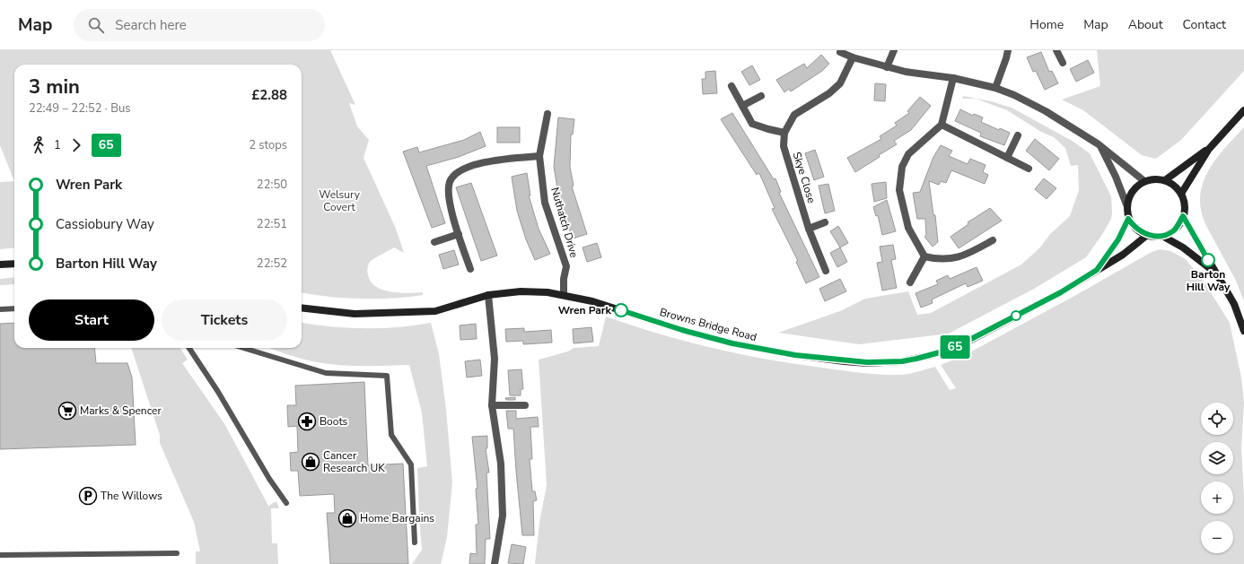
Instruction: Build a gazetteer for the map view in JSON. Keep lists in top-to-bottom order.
{
  "streets": {
    "street": ["Skye Close", "Nuthatch Drive", "Browns Bridge Road"]
  },
  "crossings": [
    ["Nuthatch Drive", "Browns Bridge Road"]
  ],
  "parks": ["Welsury Covert"],
  "places": {
    "other": ["Barton Hill Way", "Wren Park"],
    "supermarket": ["Marks & Spencer"],
    "pharmacy": ["Boots"],
    "shop": ["Cancer Research UK", "Home Bargains"],
    "parking": ["The Willows"]
  },
  "lines": ["bus line 65"],
  "page": {
    "header": "Map",
    "search": "Search here",
    "nav": [
      "Home",
      "Map",
      "About",
      "Contact"
    ],
    "on_map": "65",
    "heading": ["3 min", "22:49 – 22:52 · Bus", "£2.88"],
    "legs": ["1", "65", "2 stops"],
    "list": [
      {
        "name": "Wren Park",
        "value": "22:50"
      },
      {
        "name": "Cassiobury Way",
        "value": "22:51"
      },
      {
        "name": "Barton Hill Way",
        "value": "22:52"
      }
    ],
    "buttons": ["Start", "Tickets"],
    "map_buttons": ["+", "−"]
  }
}
